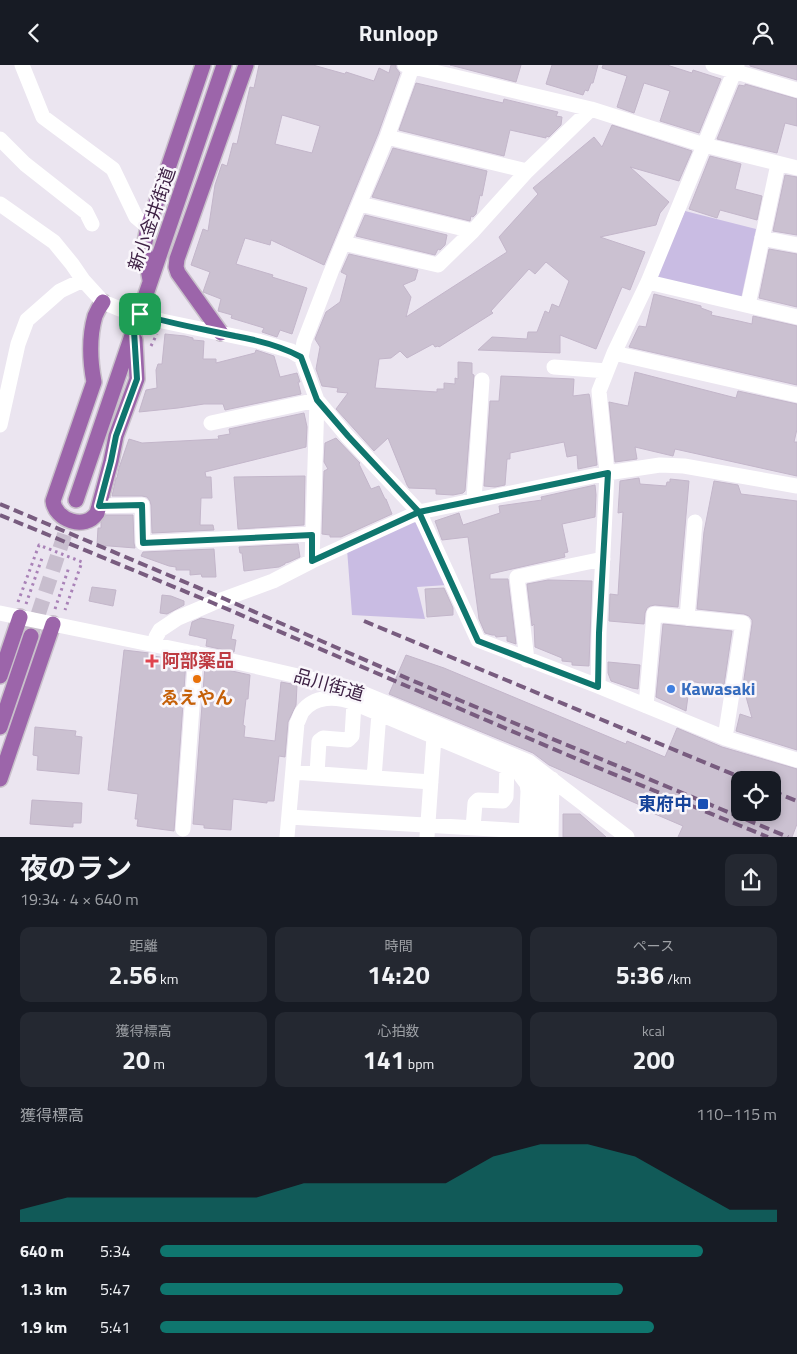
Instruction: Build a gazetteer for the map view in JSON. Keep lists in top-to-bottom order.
{
  "streets": {
    "main road": ["新小金井街道"],
    "street": ["品川街道"]
  },
  "places": {
    "health": ["阿部薬品"],
    "other": ["ゑえやん", "Kawasaki"],
    "transit": ["東府中"]
  },
  "page": {
    "header": "Runloop",
    "heading": ["夜のラン", "19:34 · 4 × 640 m"],
    "stats": [
      ["距離", "2.56 km"],
      ["時間", "14:20"],
      ["ペース", "5:36 /km"],
      ["獲得標高", "20 m"],
      ["心拍数", "141 bpm"],
      ["kcal", "200"]
    ],
    "chart": ["獲得標高", "110–115 m"],
    "list": [
      {
        "name": "640 m",
        "note": "5:34"
      },
      {
        "name": "1.3 km",
        "note": "5:47"
      },
      {
        "name": "1.9 km",
        "note": "5:41"
      }
    ]
  }
}
